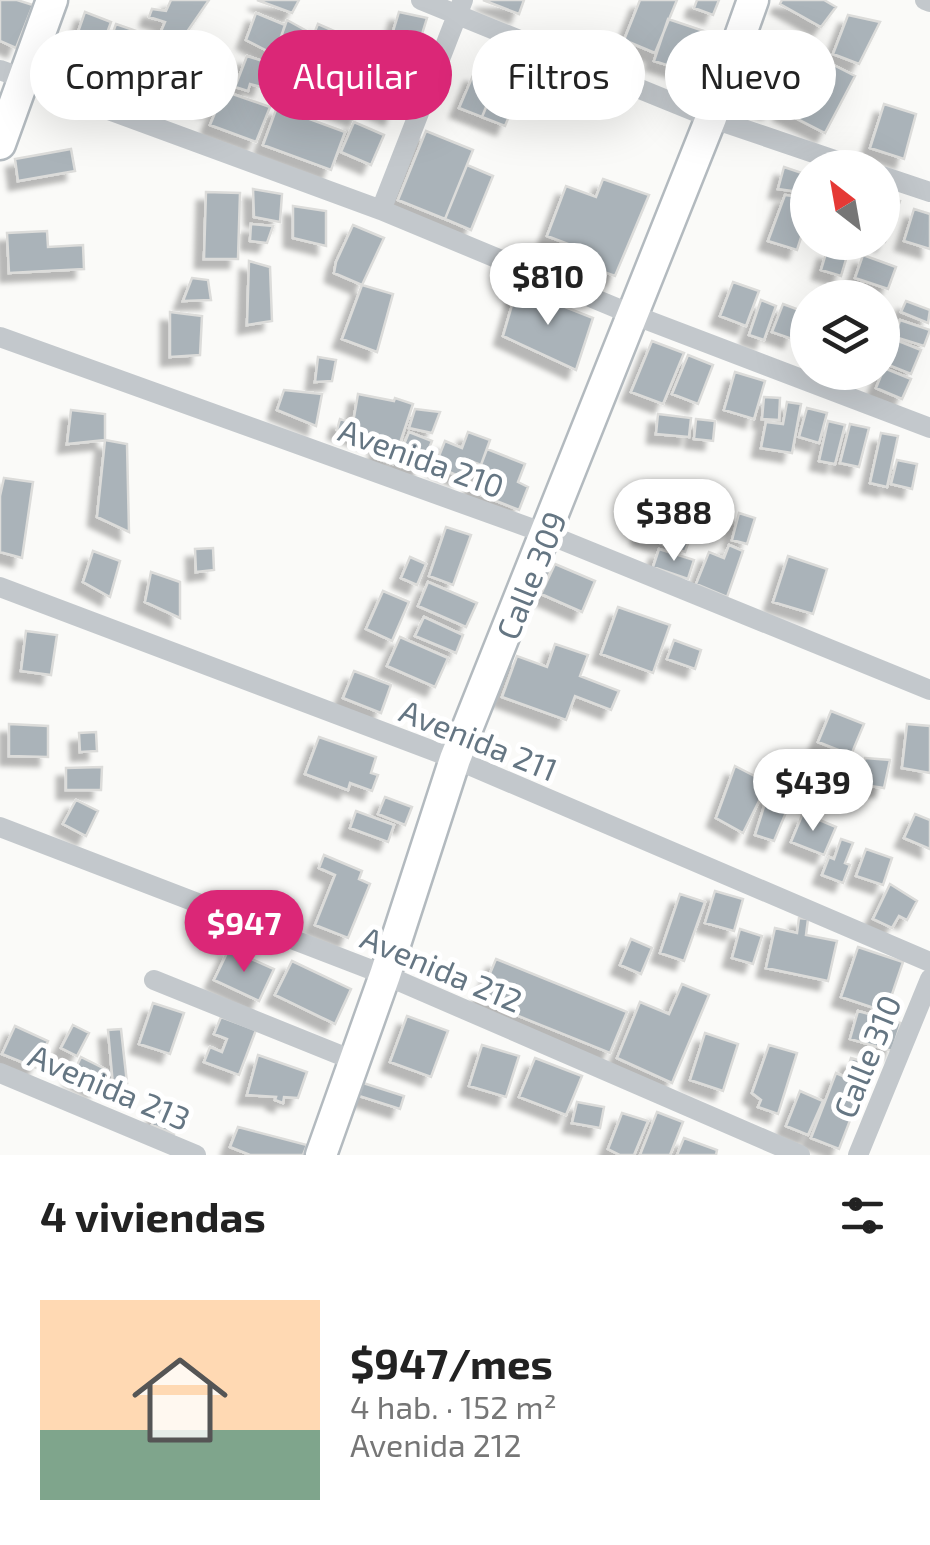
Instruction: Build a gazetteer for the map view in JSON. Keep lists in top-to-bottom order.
{
  "streets": {
    "street": [
      "Avenida 210",
      "Calle 309",
      "Avenida 211",
      "Avenida 212",
      "Calle 310",
      "Avenida 213"
    ]
  },
  "crossings": [
    ["Avenida 210", "Calle 309"],
    ["Calle 309", "Avenida 211"],
    ["Calle 309", "Avenida 212"]
  ],
  "north": "top left",
  "page": {
    "chip": [
      "Comprar",
      "Alquilar",
      "Filtros",
      "Nuevo"
    ],
    "price": [
      "$810",
      "$388",
      "$439",
      "$947"
    ],
    "heading": "4 viviendas",
    "list": [
      {
        "name": "$947/mes",
        "note": "4 hab. · 152 m² · Avenida 212"
      }
    ]
  }
}
